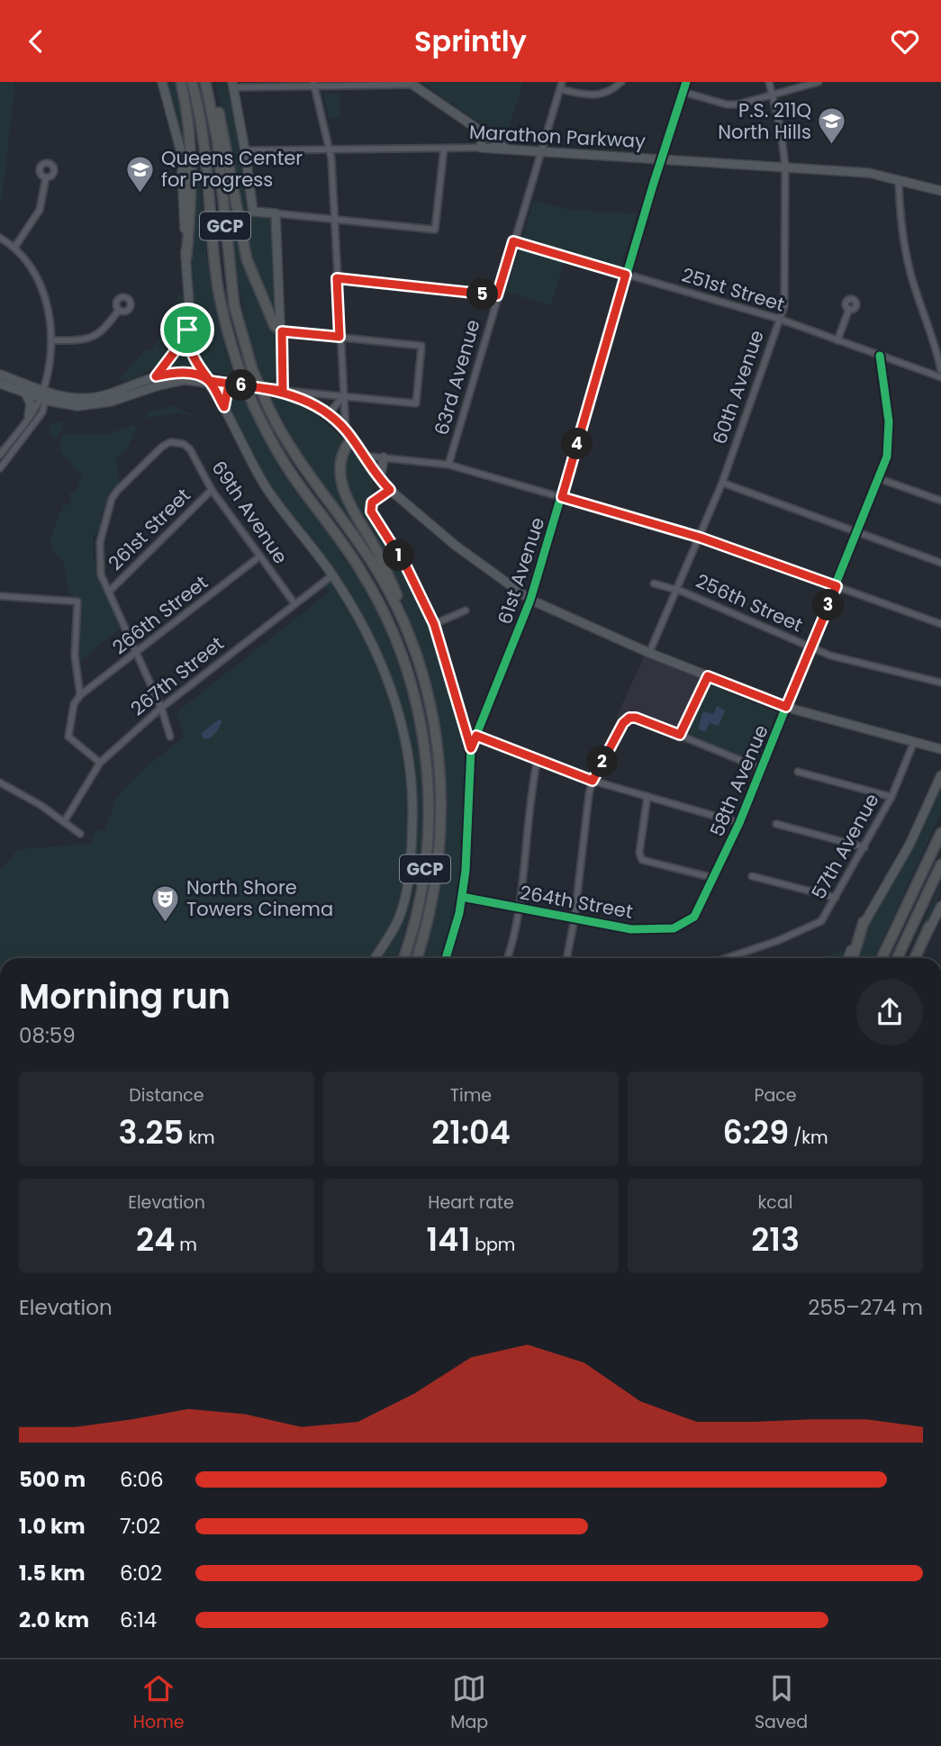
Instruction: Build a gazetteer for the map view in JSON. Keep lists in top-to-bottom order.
{
  "streets": {
    "highway": ["GCP"],
    "main road": ["Marathon Parkway"],
    "street": [
      "251st Street",
      "63rd Avenue",
      "60th Avenue",
      "69th Avenue",
      "261st Street",
      "61st Avenue",
      "256th Street",
      "266th Street",
      "267th Street",
      "58th Avenue",
      "57th Avenue",
      "264th Street"
    ]
  },
  "crossings": [
    ["Marathon Parkway", "63rd Avenue"],
    ["Marathon Parkway", "60th Avenue"],
    ["Marathon Parkway", "61st Avenue"],
    ["251st Street", "63rd Avenue"],
    ["251st Street", "60th Avenue"],
    ["251st Street", "61st Avenue"],
    ["251st Street", "58th Avenue"],
    ["60th Avenue", "256th Street"],
    ["69th Avenue", "261st Street"],
    ["69th Avenue", "266th Street"],
    ["69th Avenue", "267th Street"],
    ["61st Avenue", "264th Street"],
    ["256th Street", "58th Avenue"],
    ["58th Avenue", "264th Street"]
  ],
  "places": {
    "school or university": ["P.S. 211Q North Hills", "Queens Center for Progress"],
    "theatre": ["North Shore Towers Cinema"]
  },
  "page": {
    "header": "Sprintly",
    "pins": [
      "5",
      "6",
      "4",
      "1",
      "3",
      "2"
    ],
    "heading": ["Morning run", "08:59"],
    "stats": [
      ["Distance", "3.25 km"],
      ["Time", "21:04"],
      ["Pace", "6:29 /km"],
      ["Elevation", "24 m"],
      ["Heart rate", "141 bpm"],
      ["kcal", "213"]
    ],
    "chart": ["Elevation", "255–274 m"],
    "list": [
      {
        "name": "500 m",
        "note": "6:06"
      },
      {
        "name": "1.0 km",
        "note": "7:02"
      },
      {
        "name": "1.5 km",
        "note": "6:02"
      },
      {
        "name": "2.0 km",
        "note": "6:14"
      }
    ],
    "tabs": ["Home", "Map", "Saved"]
  }
}
